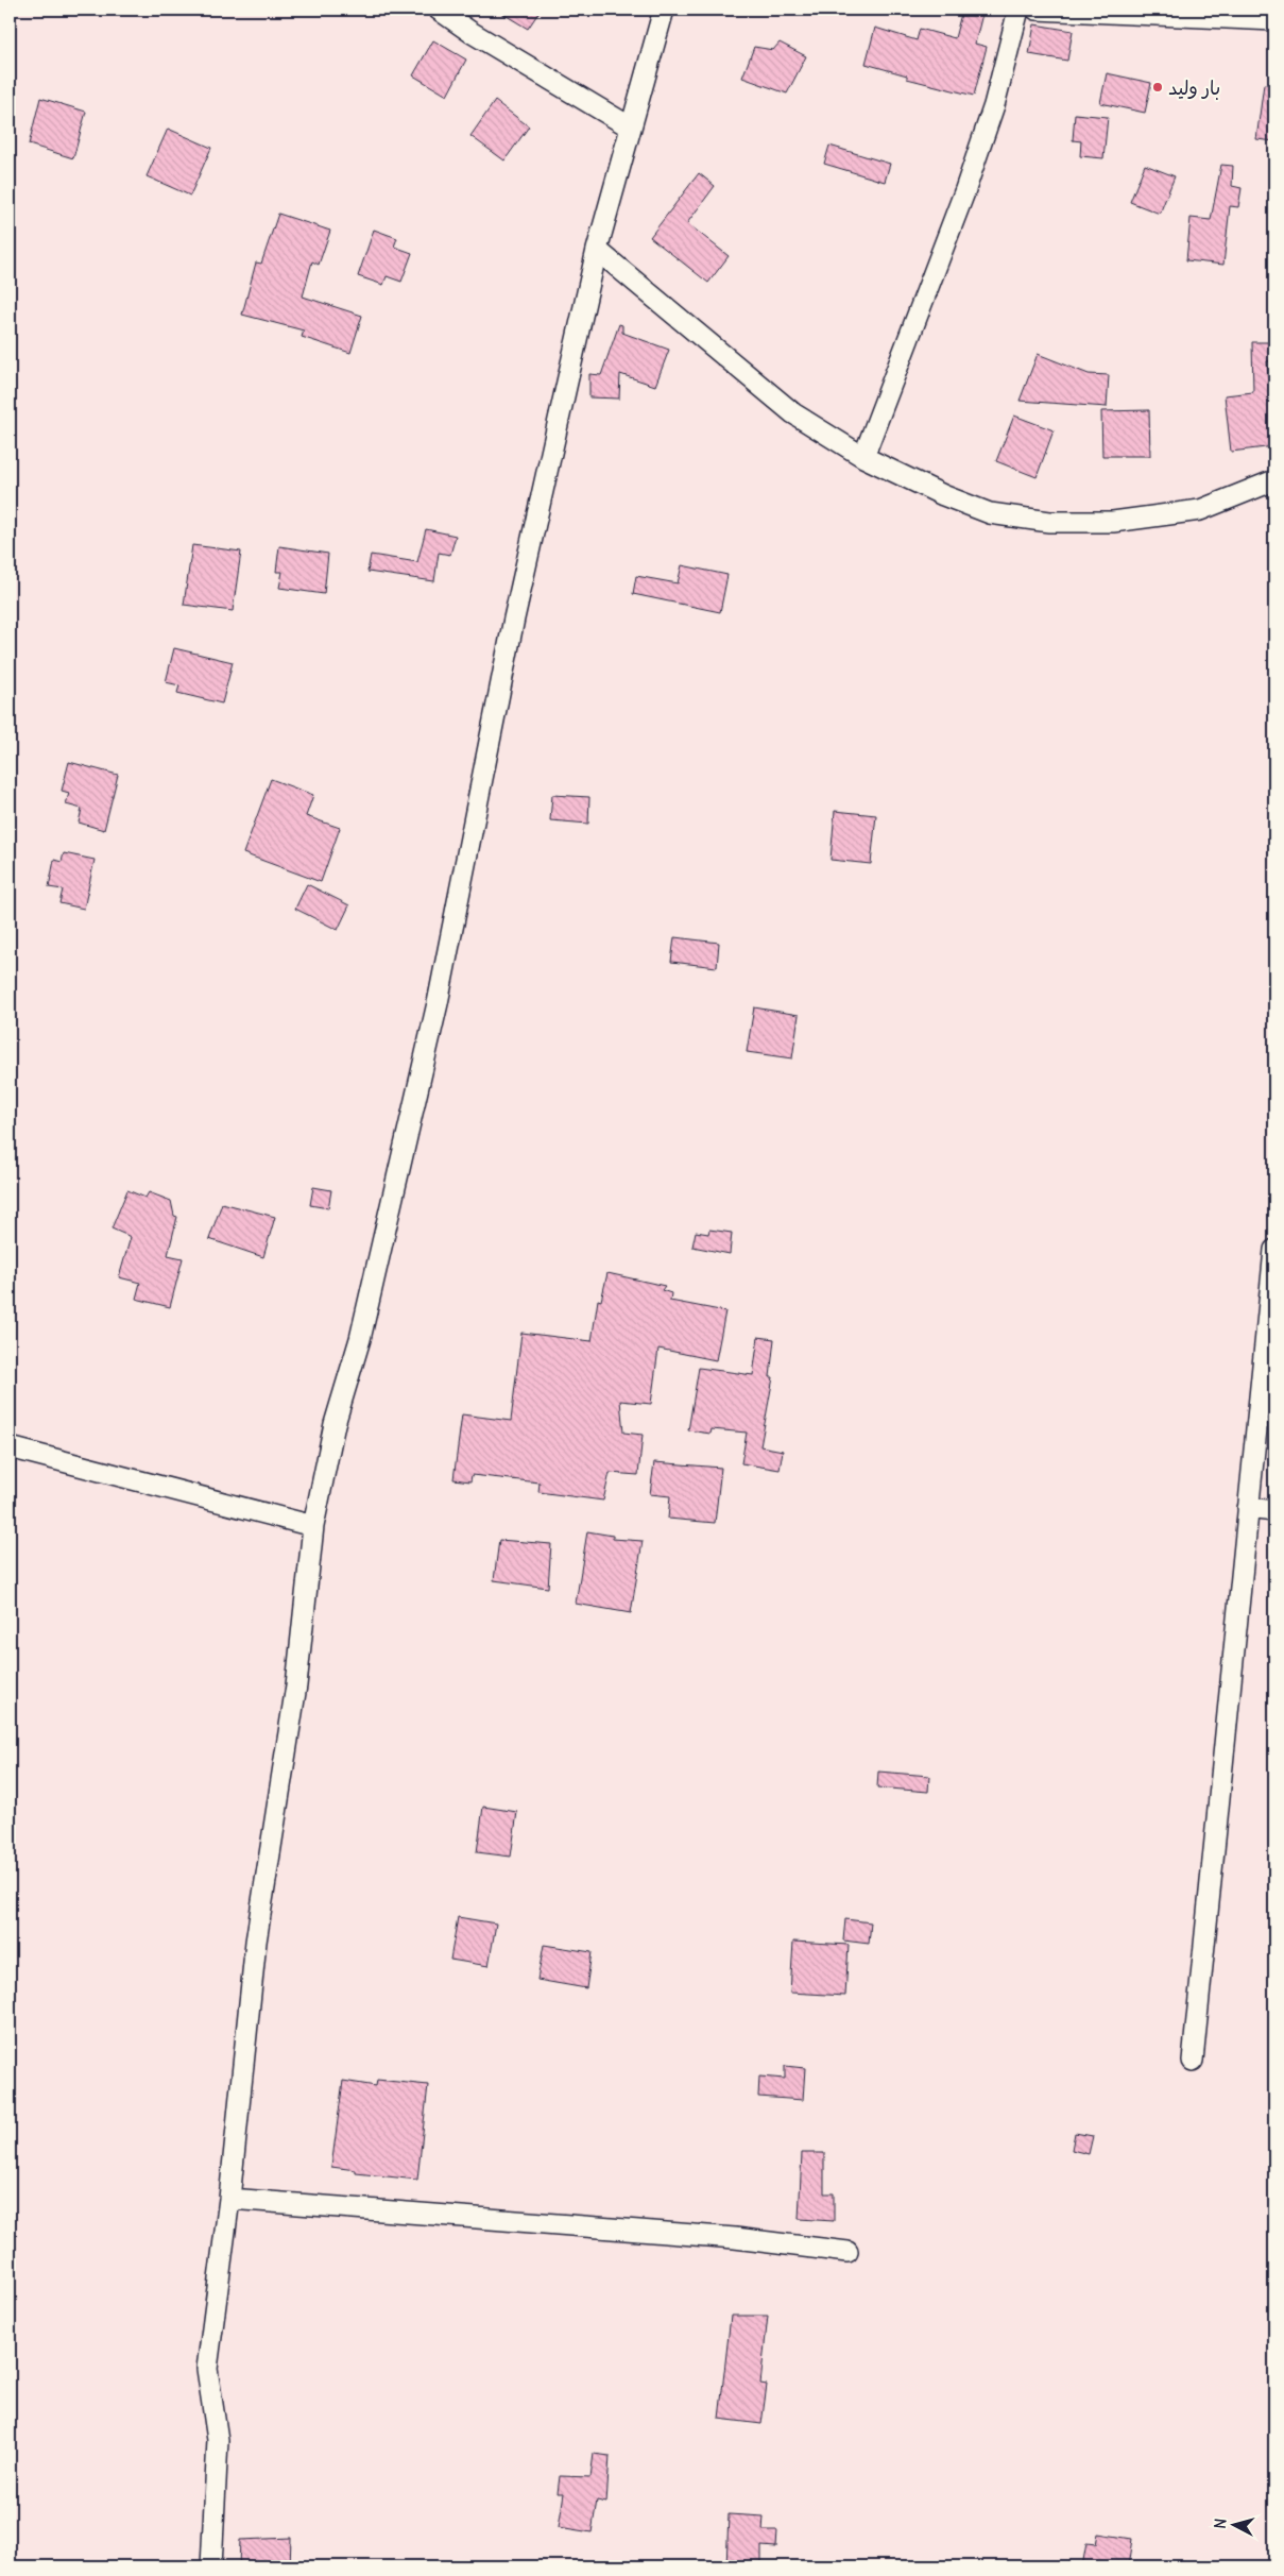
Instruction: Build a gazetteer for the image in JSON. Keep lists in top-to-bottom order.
{
  "places": ["بار وليد"],
  "north": "left"
}
